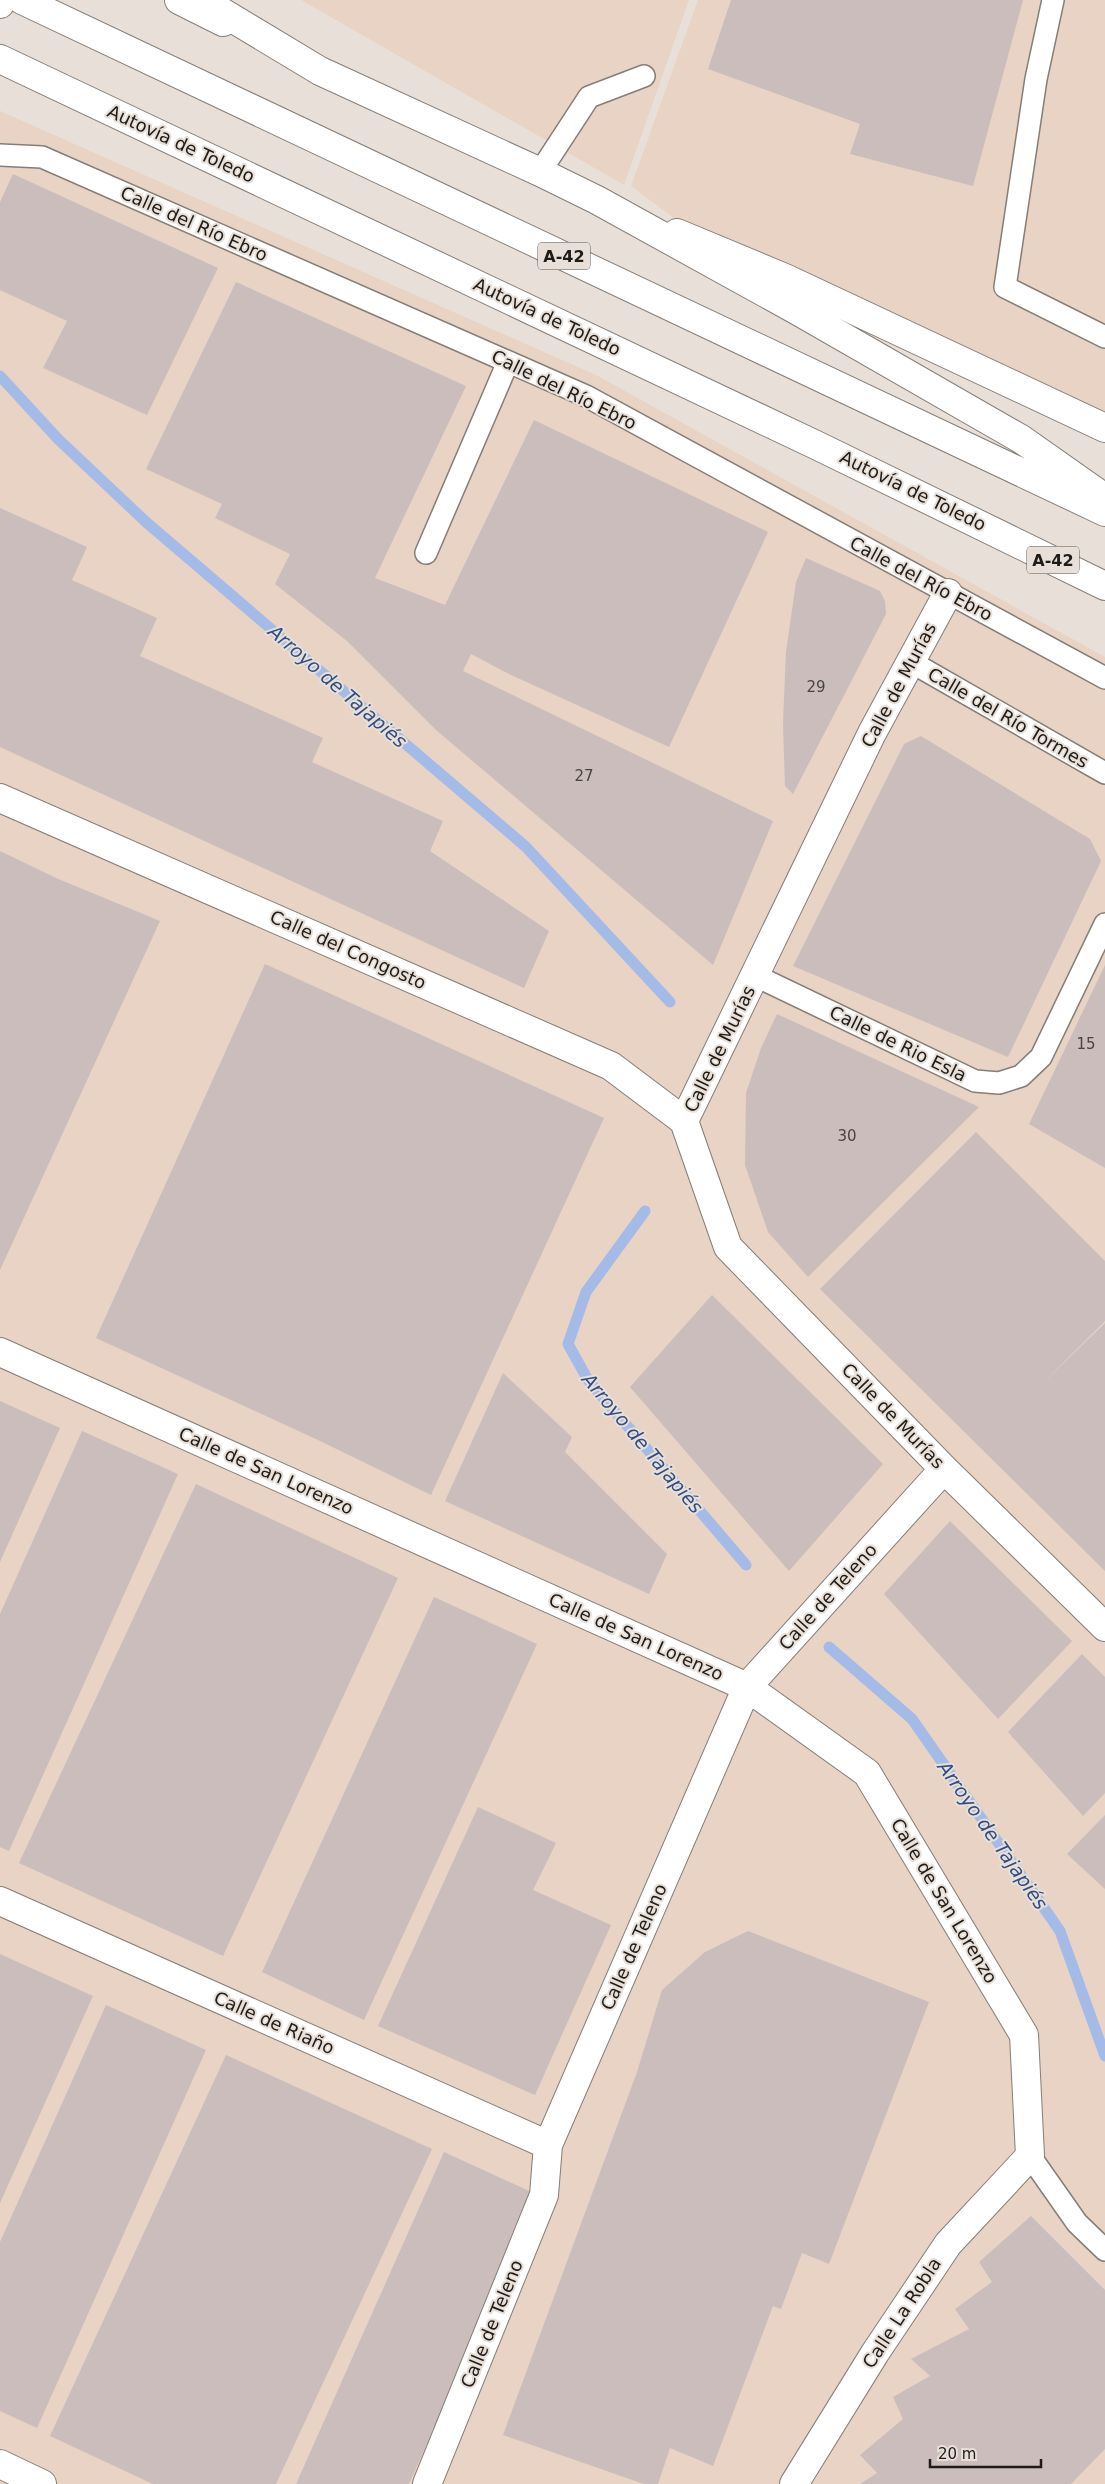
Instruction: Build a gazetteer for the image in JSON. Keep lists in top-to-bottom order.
{
  "streets": {
    "main road": [
      "Autovía de Toledo",
      "A-42",
      "Calle de Murías",
      "Calle del Congosto",
      "Calle de San Lorenzo",
      "Calle de Teleno",
      "Calle de Riaño",
      "Calle La Robla"
    ],
    "lane": ["Calle del Río Ebro", "Calle del Río Tormes", "Calle de Rio Esla"]
  },
  "crossings": [
    ["Calle del Río Ebro", "Calle de Murías"],
    ["Calle de Murías", "Calle del Río Tormes"],
    ["Calle de Murías", "Calle del Congosto"],
    ["Calle de Murías", "Calle de Rio Esla"],
    ["Calle de Murías", "Calle de Teleno"],
    ["Calle de San Lorenzo", "Calle de Teleno"],
    ["Calle de San Lorenzo", "Calle La Robla"],
    ["Calle de Teleno", "Calle de Riaño"]
  ],
  "water": ["Arroyo de Tajapiés"],
  "house_numbers": [
    "29",
    "27",
    "15",
    "30"
  ],
  "scale_bar": "20 m"
}
